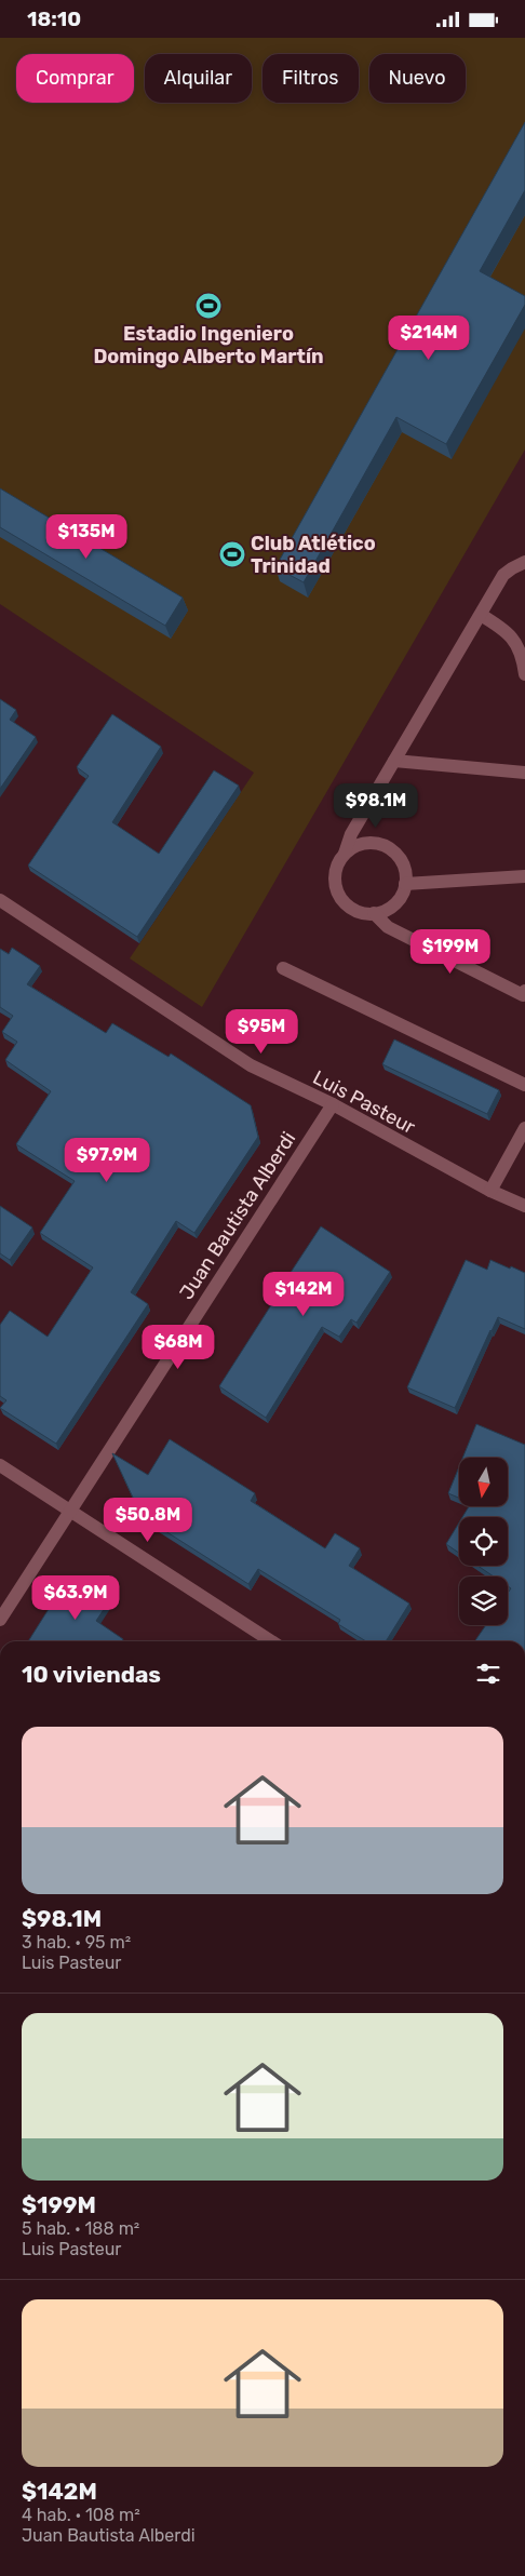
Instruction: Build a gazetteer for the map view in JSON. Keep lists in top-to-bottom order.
{
  "streets": {
    "street": ["Luis Pasteur", "Juan Bautista Alberdi"]
  },
  "crossings": [
    ["Luis Pasteur", "Juan Bautista Alberdi"]
  ],
  "places": {
    "sports": ["Estadio Ingeniero Domingo Alberto Martín", "Club Atlético Trinidad"]
  },
  "north": "bottom",
  "page": {
    "status": "18:10",
    "chip": [
      "Comprar",
      "Alquilar",
      "Filtros",
      "Nuevo"
    ],
    "price": [
      "$214M",
      "$135M",
      "$98.1M",
      "$199M",
      "$95M",
      "$97.9M",
      "$142M",
      "$68M",
      "$50.8M",
      "$63.9M"
    ],
    "heading": "10 viviendas",
    "list": [
      {
        "name": "$98.1M",
        "note": "3 hab. · 95 m² · Luis Pasteur"
      },
      {
        "name": "$199M",
        "note": "5 hab. · 188 m² · Luis Pasteur"
      },
      {
        "name": "$142M",
        "note": "4 hab. · 108 m² · Juan Bautista Alberdi"
      }
    ]
  }
}
